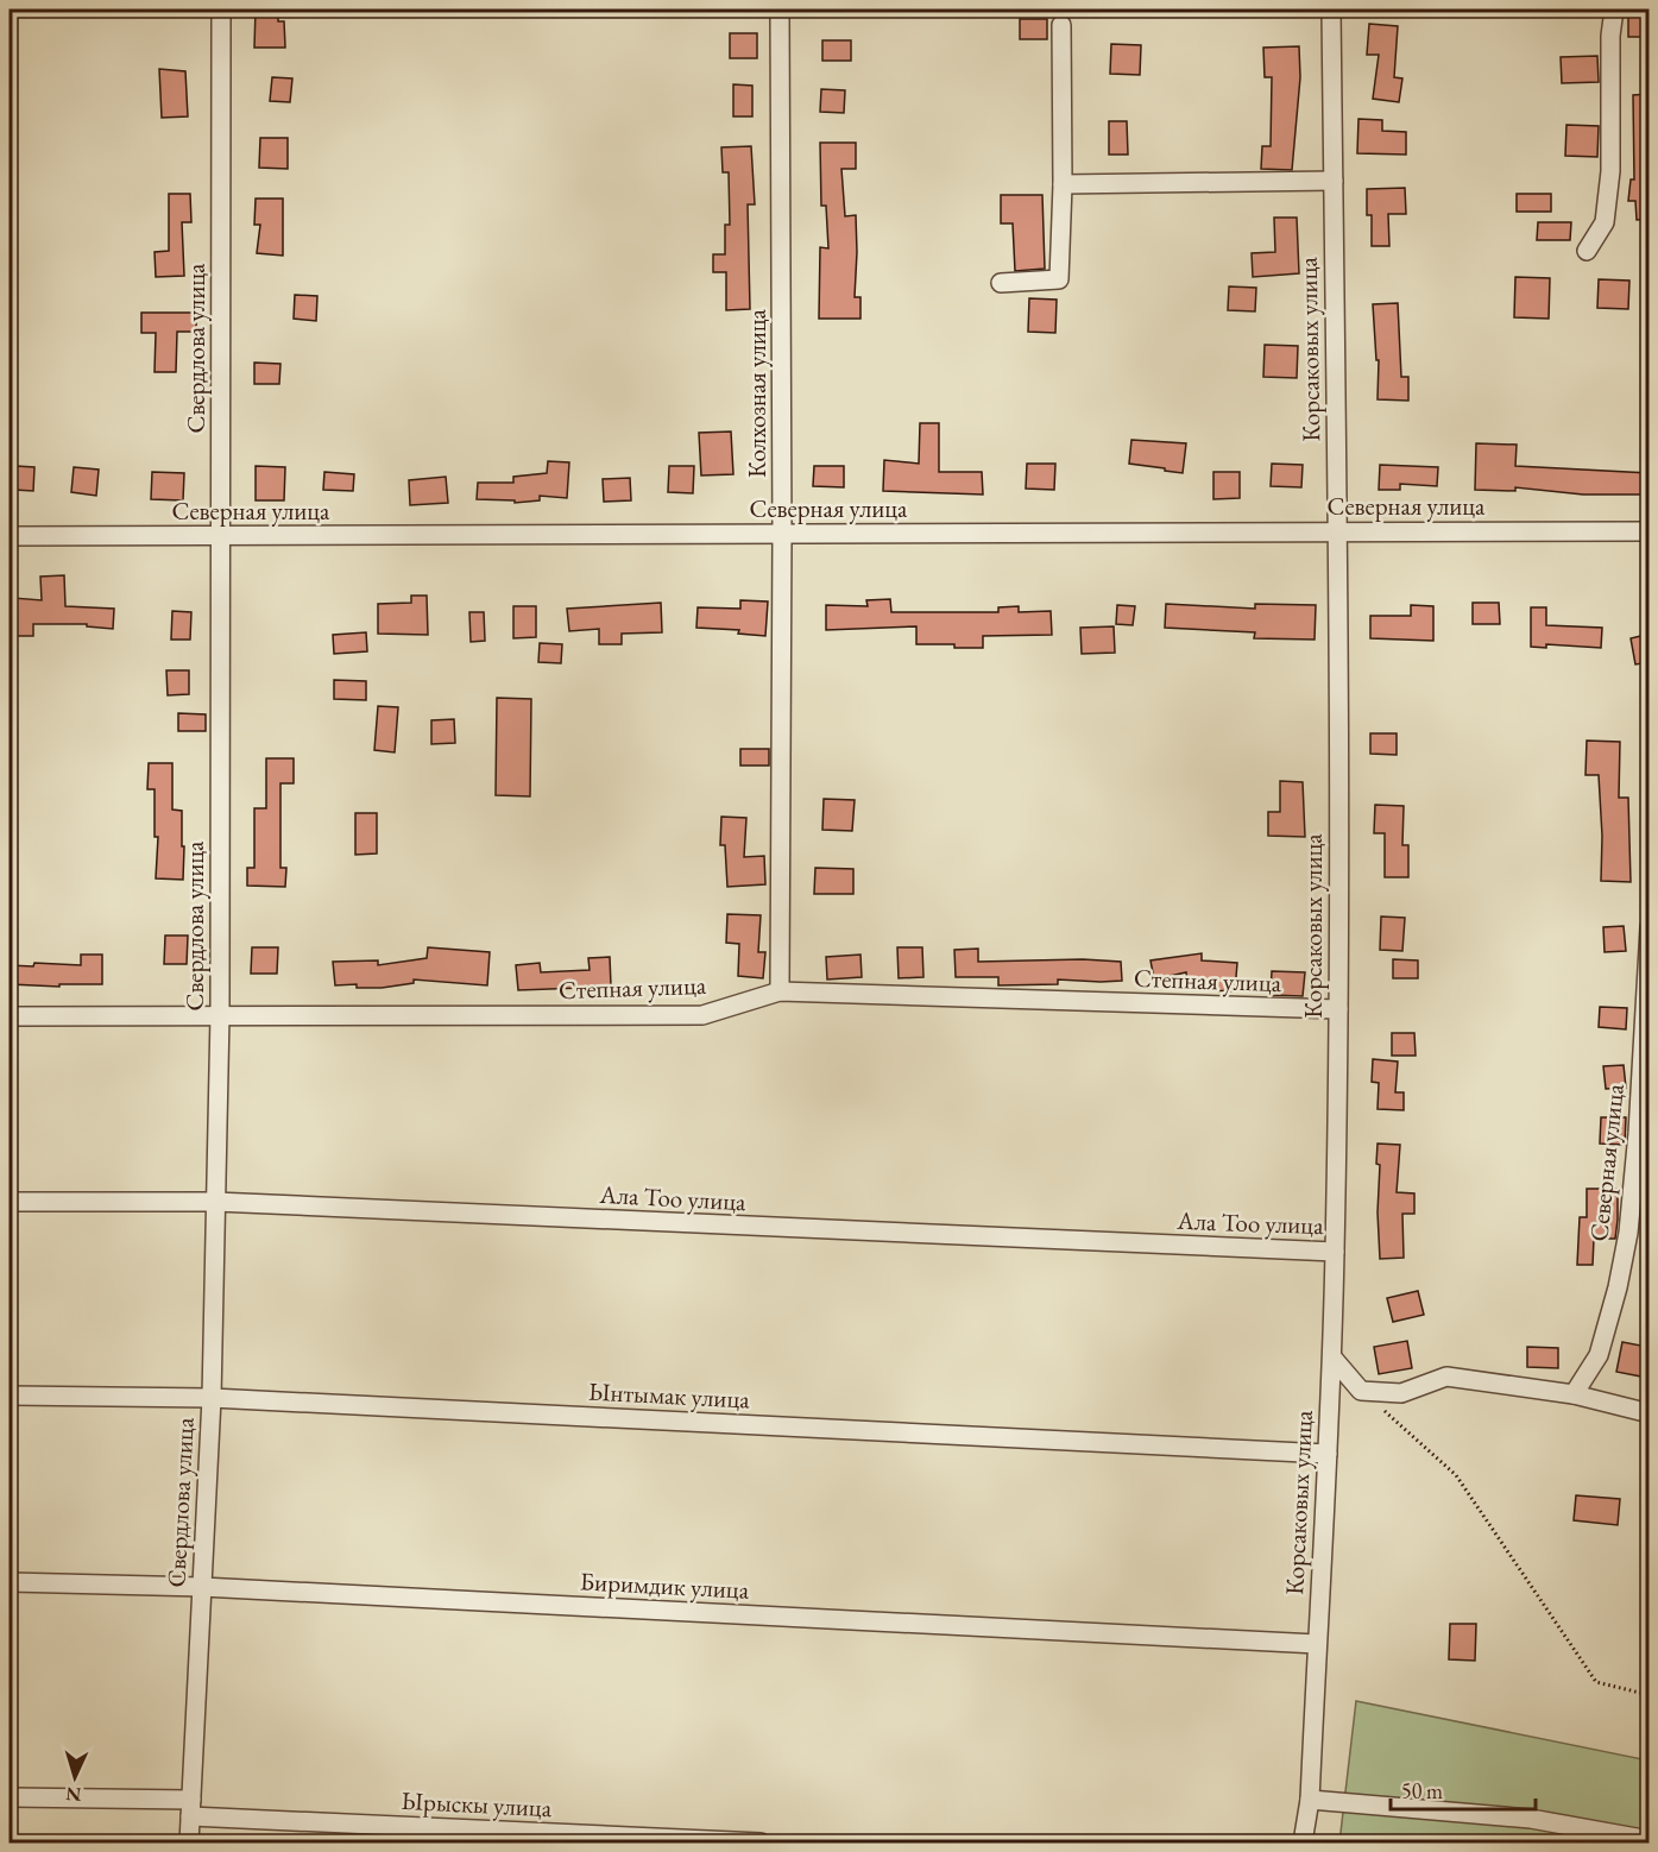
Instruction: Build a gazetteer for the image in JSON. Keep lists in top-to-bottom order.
{
  "streets": {
    "street": [
      "Свердлова улица",
      "Корсаковых улица",
      "Колхозная улица",
      "Северная улица",
      "Степная улица",
      "Ала Тоо улица",
      "Ынтымак улица",
      "Биримдик улица",
      "Ырыскы улица"
    ]
  },
  "crossings": [
    ["Свердлова улица", "Северная улица"],
    ["Свердлова улица", "Степная улица"],
    ["Свердлова улица", "Ала Тоо улица"],
    ["Свердлова улица", "Ынтымак улица"],
    ["Свердлова улица", "Биримдик улица"],
    ["Свердлова улица", "Ырыскы улица"],
    ["Корсаковых улица", "Северная улица"],
    ["Корсаковых улица", "Степная улица"],
    ["Корсаковых улица", "Ала Тоо улица"],
    ["Корсаковых улица", "Ынтымак улица"],
    ["Корсаковых улица", "Биримдик улица"],
    ["Колхозная улица", "Северная улица"],
    ["Колхозная улица", "Степная улица"]
  ],
  "scale_bar": "50 m",
  "north": "bottom"
}
